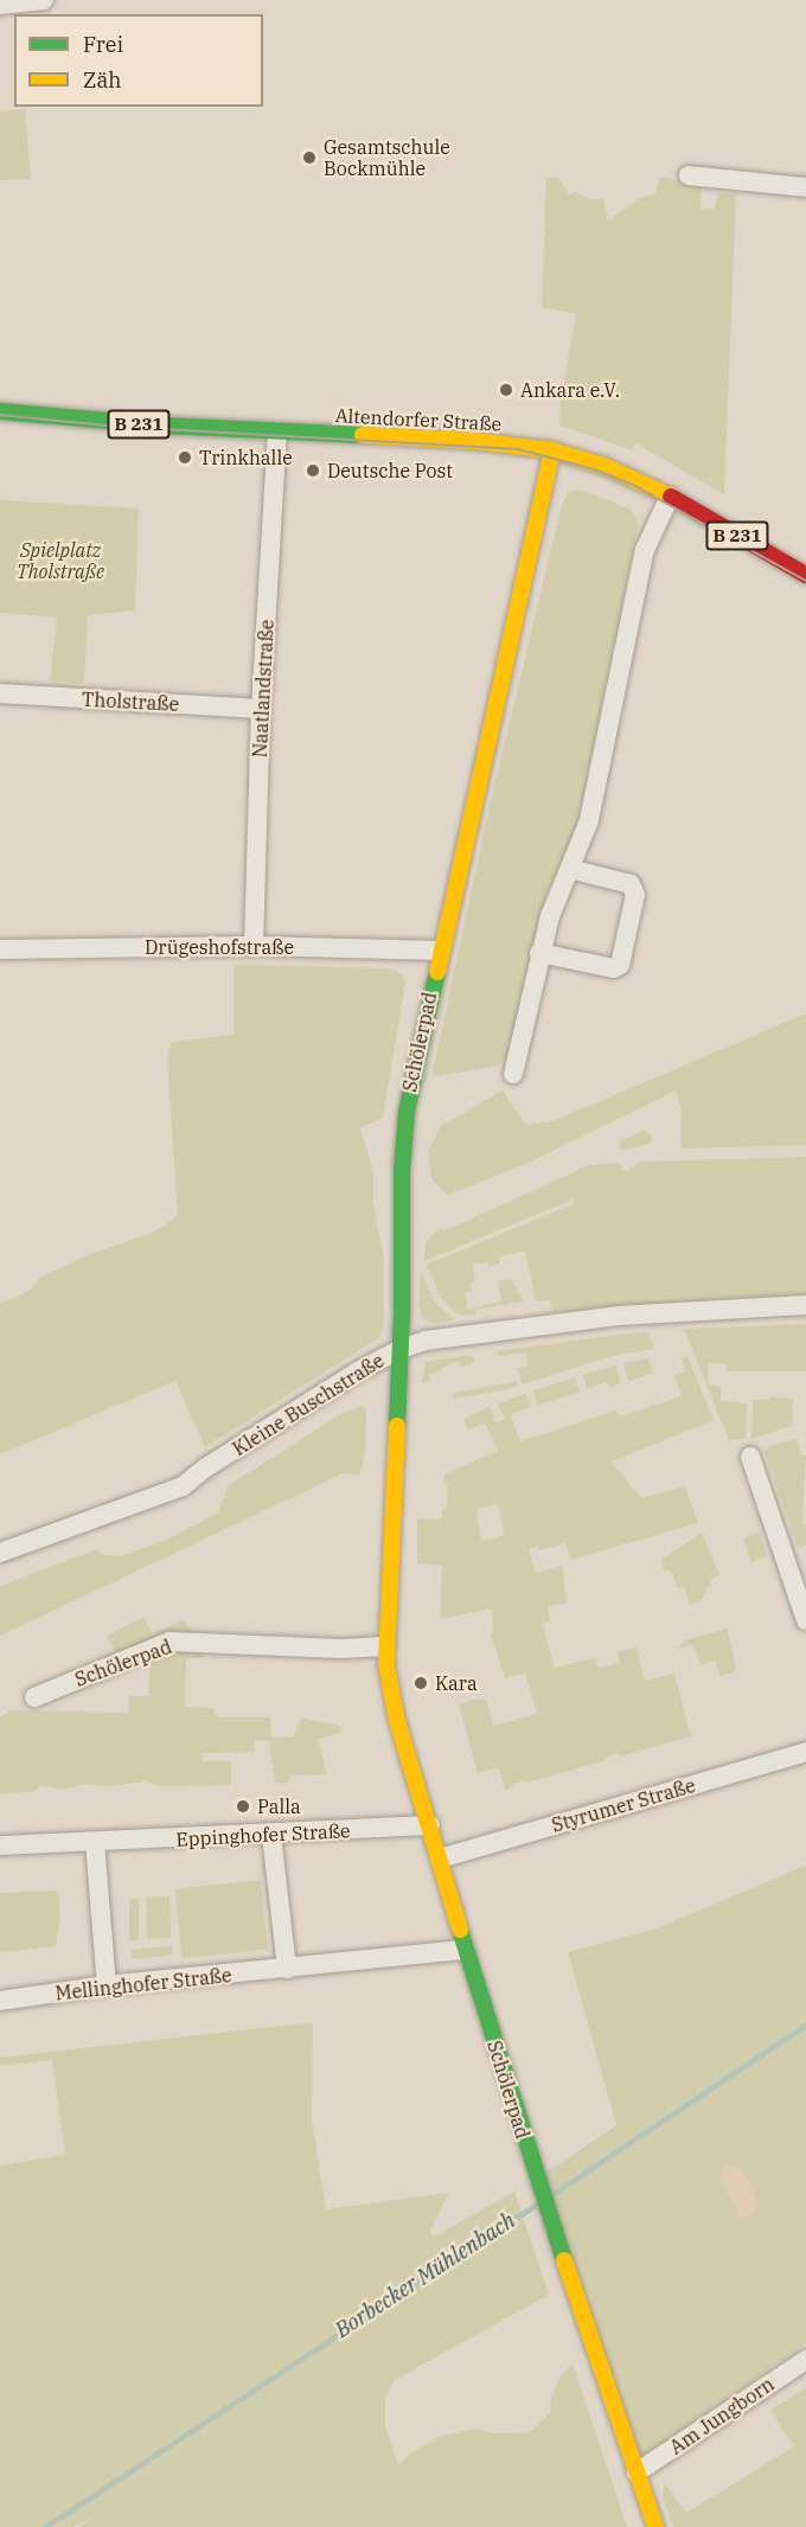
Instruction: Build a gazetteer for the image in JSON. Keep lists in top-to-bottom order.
{
  "streets": {
    "street": [
      "Altendorfer Straße",
      "B 231",
      "Naatlandstraße",
      "Tholstraße",
      "Drügeshofstraße",
      "Schölerpad",
      "Kleine Buschstraße",
      "Styrumer Straße",
      "Eppinghofer Straße",
      "Mellinghofer Straße",
      "Am Jungborn"
    ]
  },
  "crossings": [
    ["Altendorfer Straße", "Naatlandstraße"],
    ["Altendorfer Straße", "Schölerpad"],
    ["Naatlandstraße", "Tholstraße"],
    ["Naatlandstraße", "Drügeshofstraße"],
    ["Drügeshofstraße", "Schölerpad"],
    ["Schölerpad", "Kleine Buschstraße"],
    ["Schölerpad", "Styrumer Straße"],
    ["Schölerpad", "Eppinghofer Straße"],
    ["Schölerpad", "Mellinghofer Straße"],
    ["Schölerpad", "Am Jungborn"]
  ],
  "water": ["Borbecker Mühlenbach"],
  "parks": ["Spielplatz Tholstraße"],
  "places": [
    "Gesamtschule Bockmühle",
    "Ankara e.V.",
    "Trinkhalle",
    "Deutsche Post",
    "Kara",
    "Palla"
  ],
  "legend": ["Frei", "Zäh"]
}
